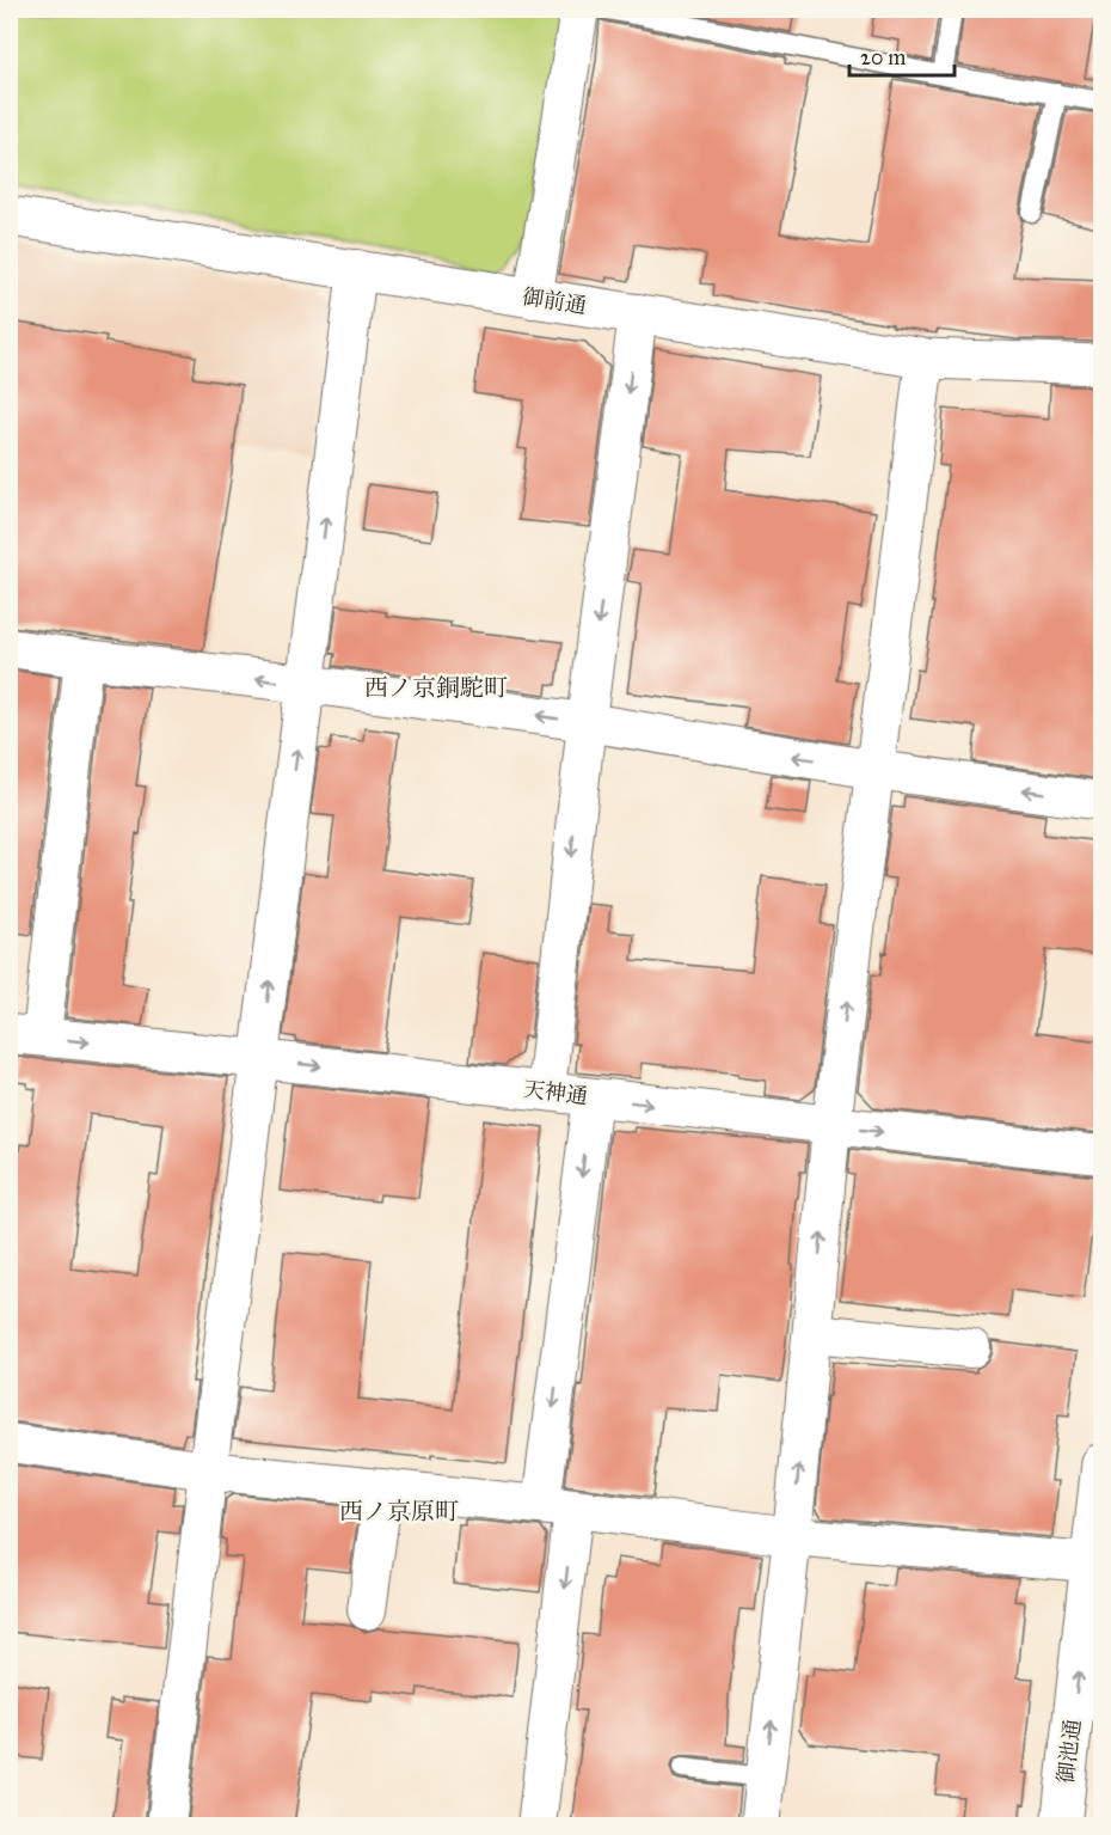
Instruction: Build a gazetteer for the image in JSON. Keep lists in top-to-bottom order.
{
  "streets": {
    "street": ["御前通", "天神通", "御池通"]
  },
  "one_way": ["天神通"],
  "districts": ["西ノ京銅駝町", "西ノ京原町"],
  "scale_bar": "20 m"
}
